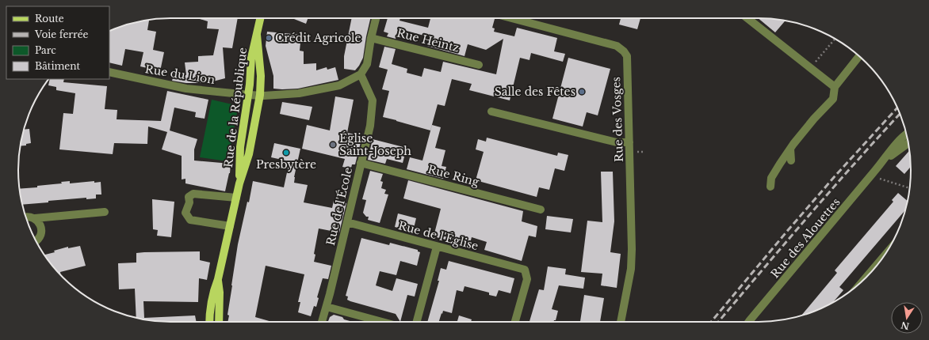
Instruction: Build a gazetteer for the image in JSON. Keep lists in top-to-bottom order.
{
  "streets": {
    "main road": ["Rue de la République"],
    "street": [
      "Rue Heintz",
      "Rue du Lion",
      "Rue des Vosges",
      "Rue Ring",
      "Rue de l'École",
      "Rue de l'Église",
      "Rue des Alouettes"
    ]
  },
  "crossings": [
    ["Rue du Lion", "Rue de la République"],
    ["Rue du Lion", "Rue de l'École"],
    ["Rue Ring", "Rue de l'École"],
    ["Rue de l'École", "Rue de l'Église"]
  ],
  "places": [
    "Crédit Agricole",
    "Salle des Fêtes",
    "Église Saint-Joseph",
    "Presbytère"
  ],
  "legend": [
    "Route",
    "Voie ferrée",
    "Parc",
    "Bâtiment"
  ],
  "north": "bottom"
}
